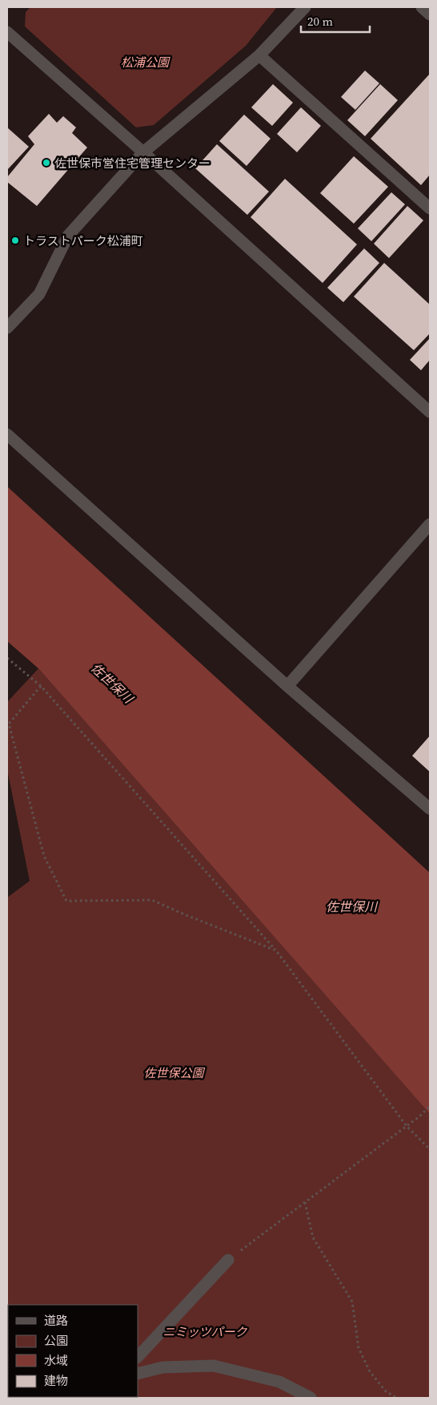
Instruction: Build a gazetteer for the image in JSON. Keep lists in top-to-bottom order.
{
  "water": ["佐世保川"],
  "parks": ["松浦公園", "佐世保公園", "ニミッツパーク"],
  "places": ["佐世保市営住宅管理センター", "トラストパーク松浦町"],
  "legend": [
    "道路",
    "公園",
    "水域",
    "建物"
  ],
  "scale_bar": "20 m"
}
